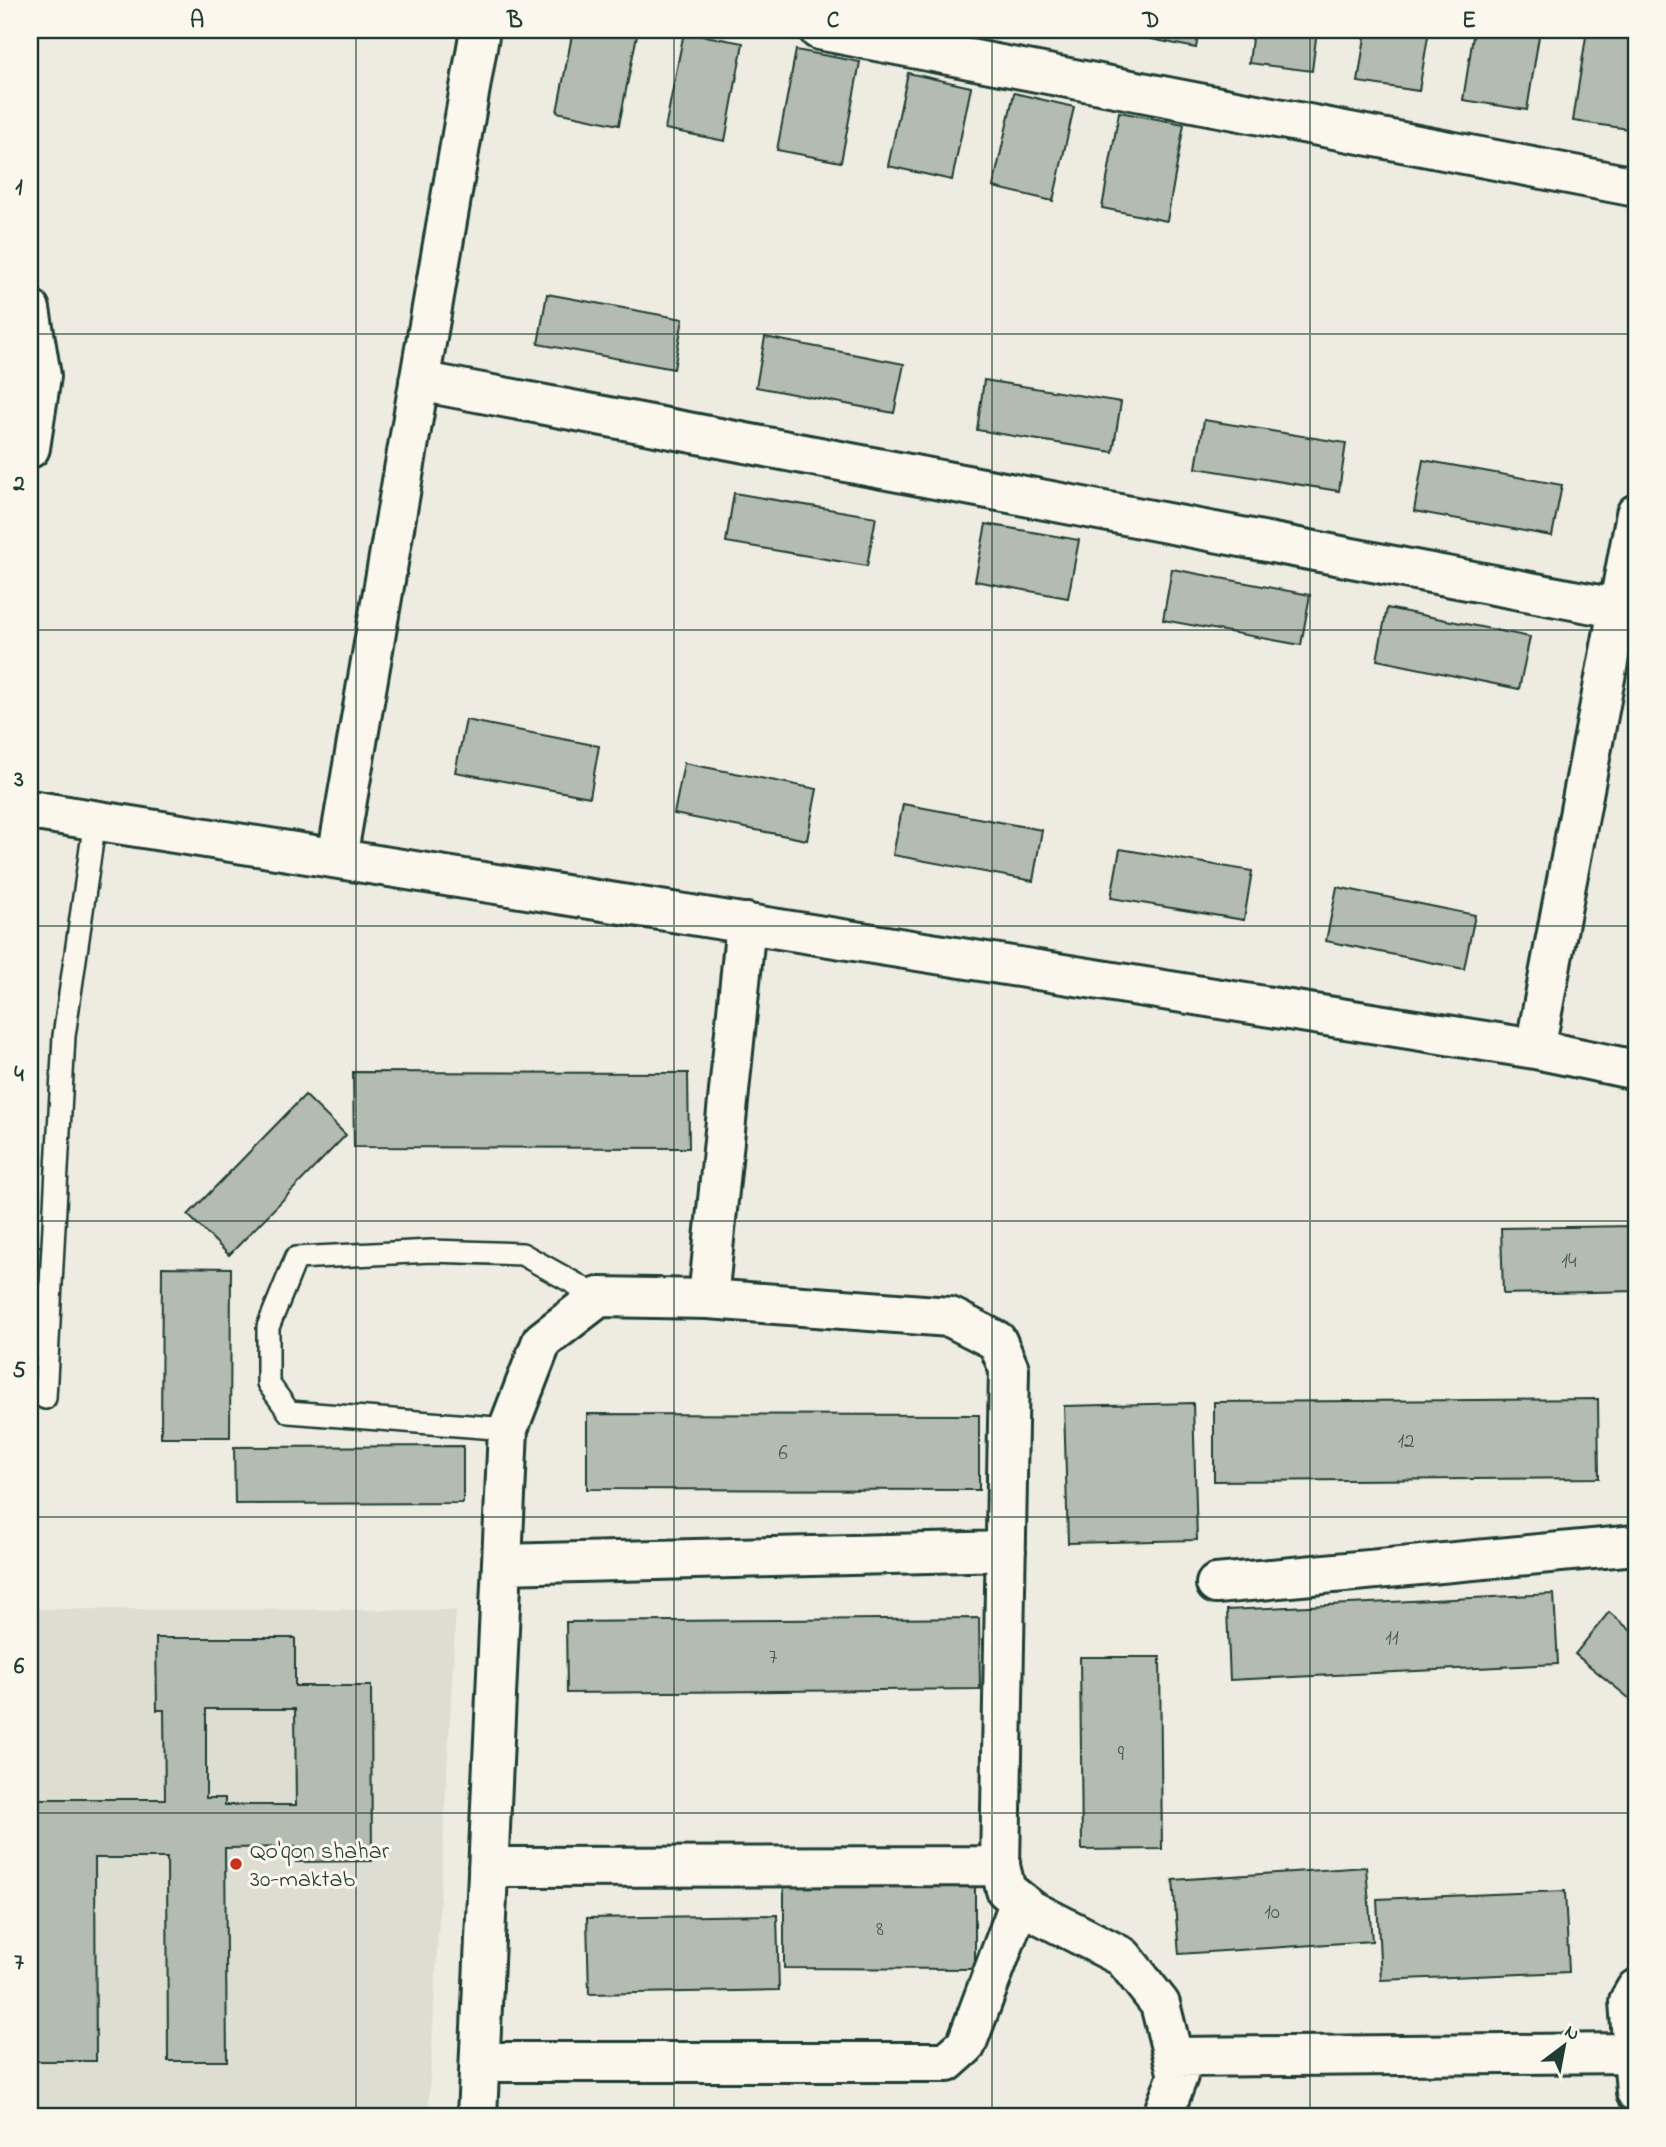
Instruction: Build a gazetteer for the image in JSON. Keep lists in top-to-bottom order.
{
  "places": ["Qo'qon shahar 30-maktab"],
  "house_numbers": [
    "14",
    "12",
    "6",
    "11",
    "7",
    "9",
    "10",
    "8"
  ],
  "north": "top right",
  "grid": {
    "columns": [
      "A",
      "B",
      "C",
      "D",
      "E"
    ],
    "rows": [
      "1",
      "2",
      "3",
      "4",
      "5",
      "6",
      "7"
    ]
  }
}
